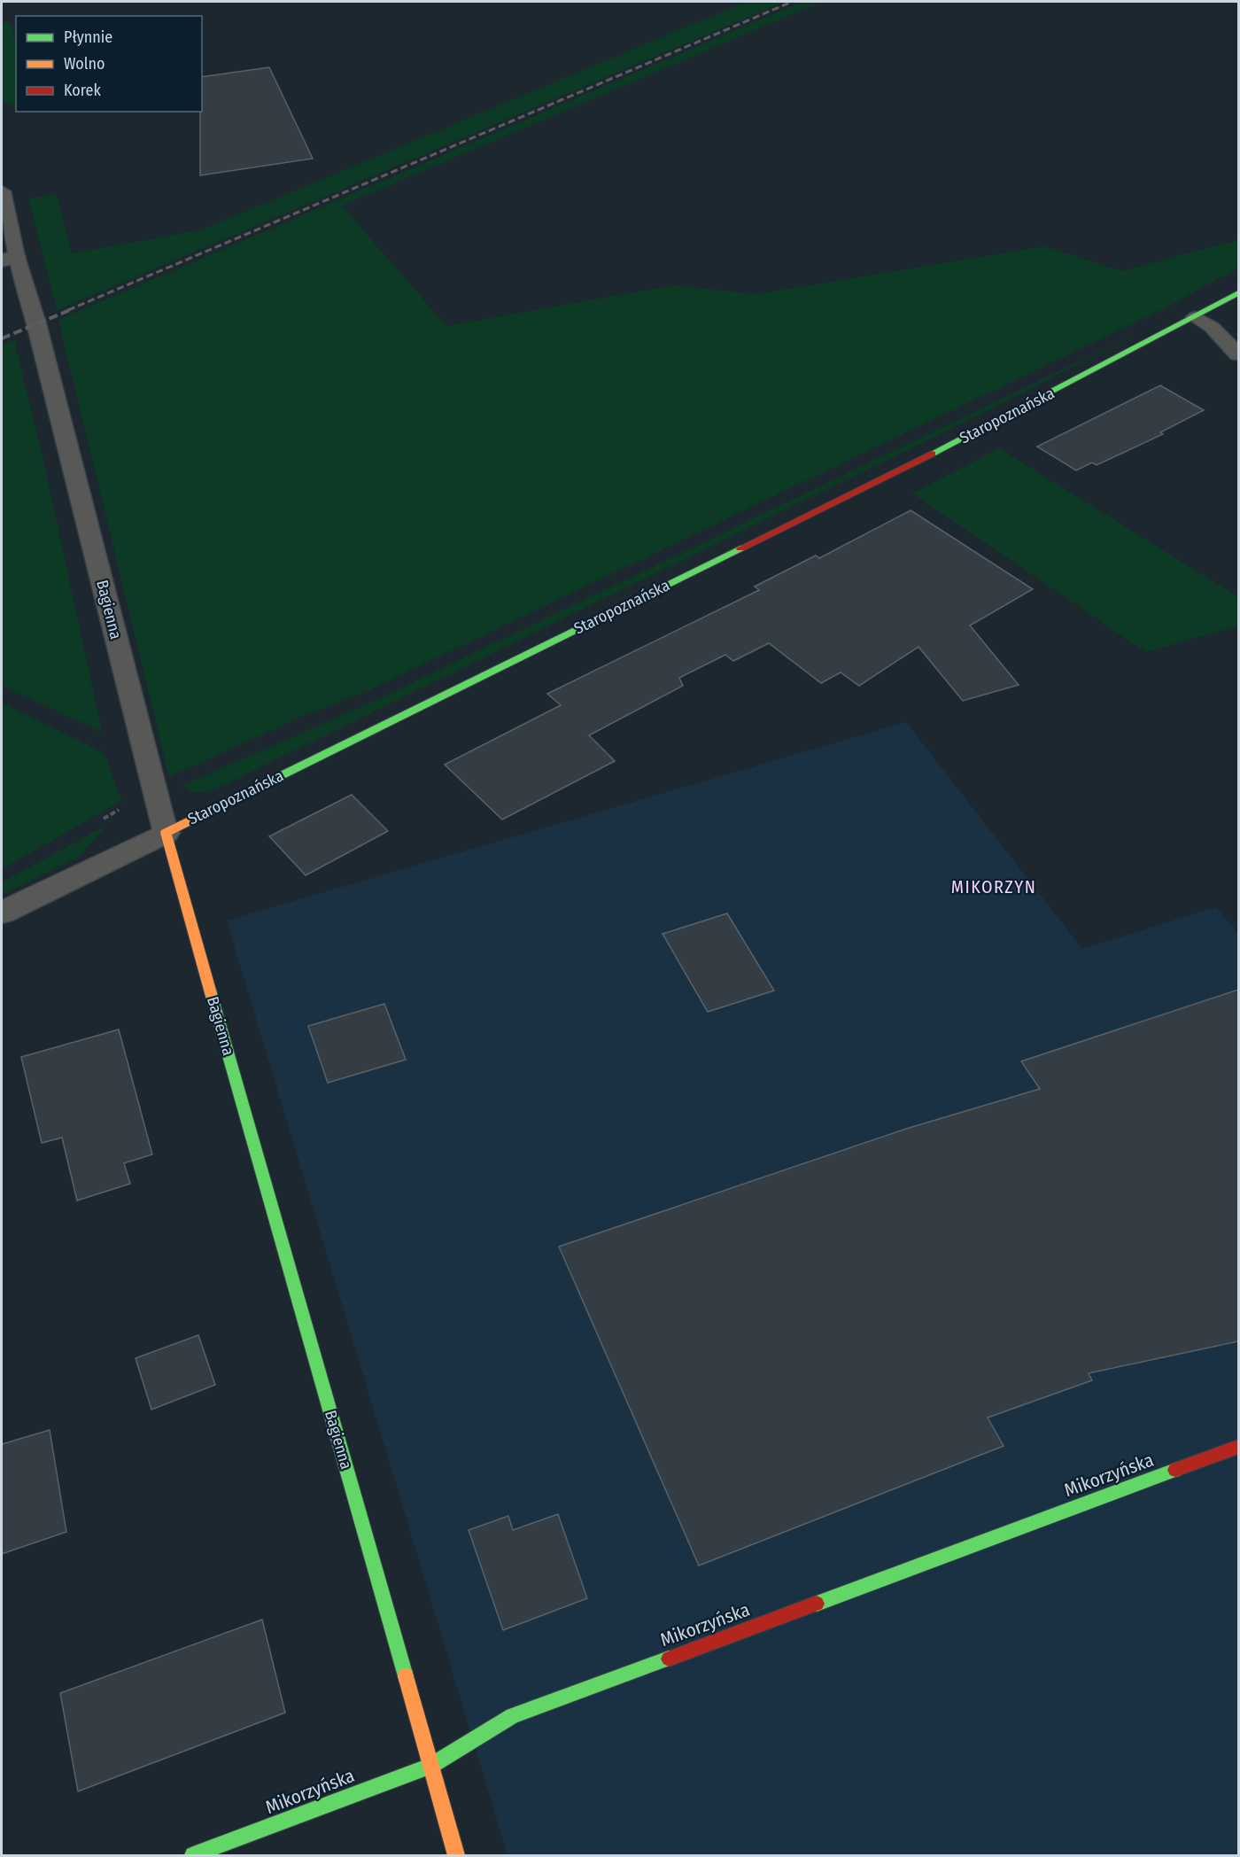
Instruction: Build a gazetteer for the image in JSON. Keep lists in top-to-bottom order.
{
  "streets": {
    "street": ["Staropoznańska", "Bagienna", "Mikorzyńska"]
  },
  "crossings": [
    ["Staropoznańska", "Bagienna"],
    ["Bagienna", "Mikorzyńska"]
  ],
  "districts": ["MIKORZYN"],
  "legend": ["Płynnie", "Wolno", "Korek"]
}
